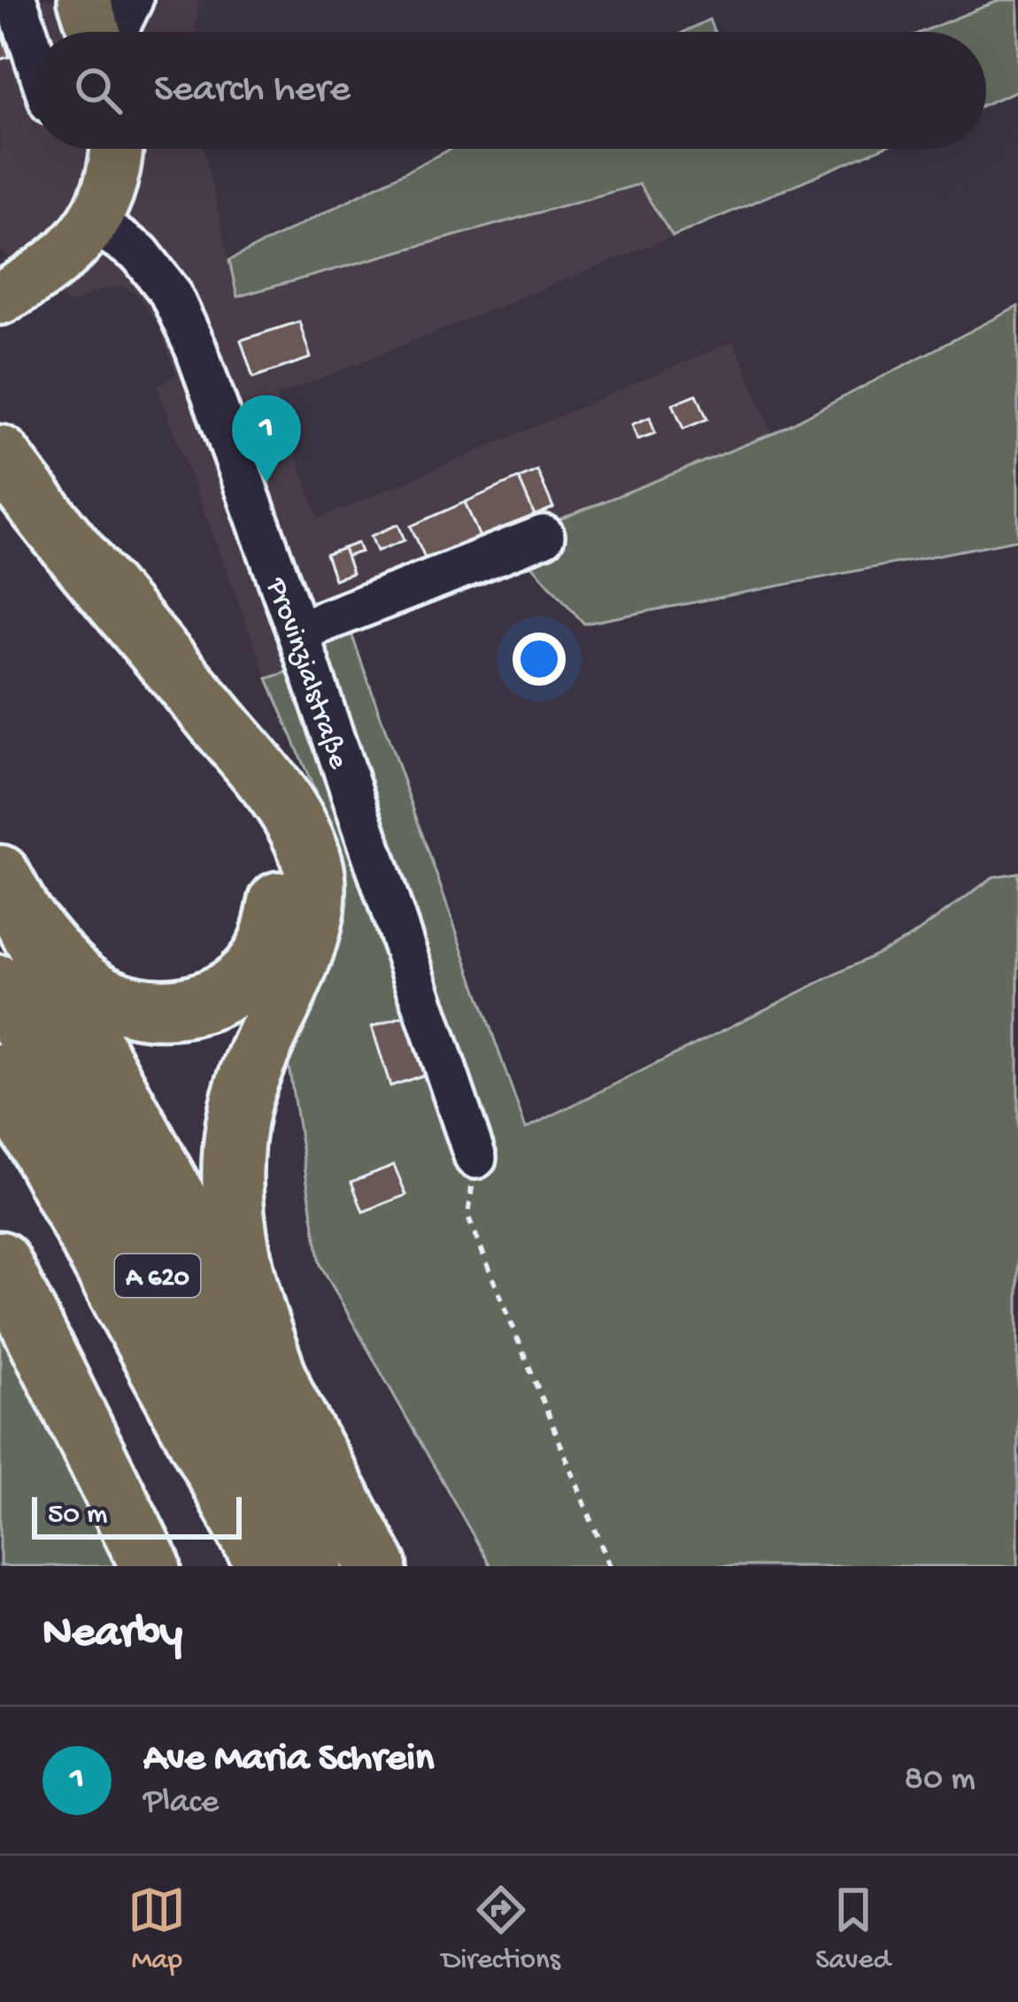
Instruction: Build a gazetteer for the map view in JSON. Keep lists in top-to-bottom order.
{
  "streets": {
    "highway": ["A 620"],
    "lane": ["Provinzialstraße"]
  },
  "scale_bar": "50 m",
  "page": {
    "search": "Search here",
    "pins": "1",
    "scale": "50 m",
    "heading": "Nearby",
    "list": [
      {
        "mark": "1",
        "name": "Ave Maria Schrein",
        "note": "Place",
        "value": "80 m"
      }
    ],
    "nav": ["Map", "Directions", "Saved"]
  }
}
